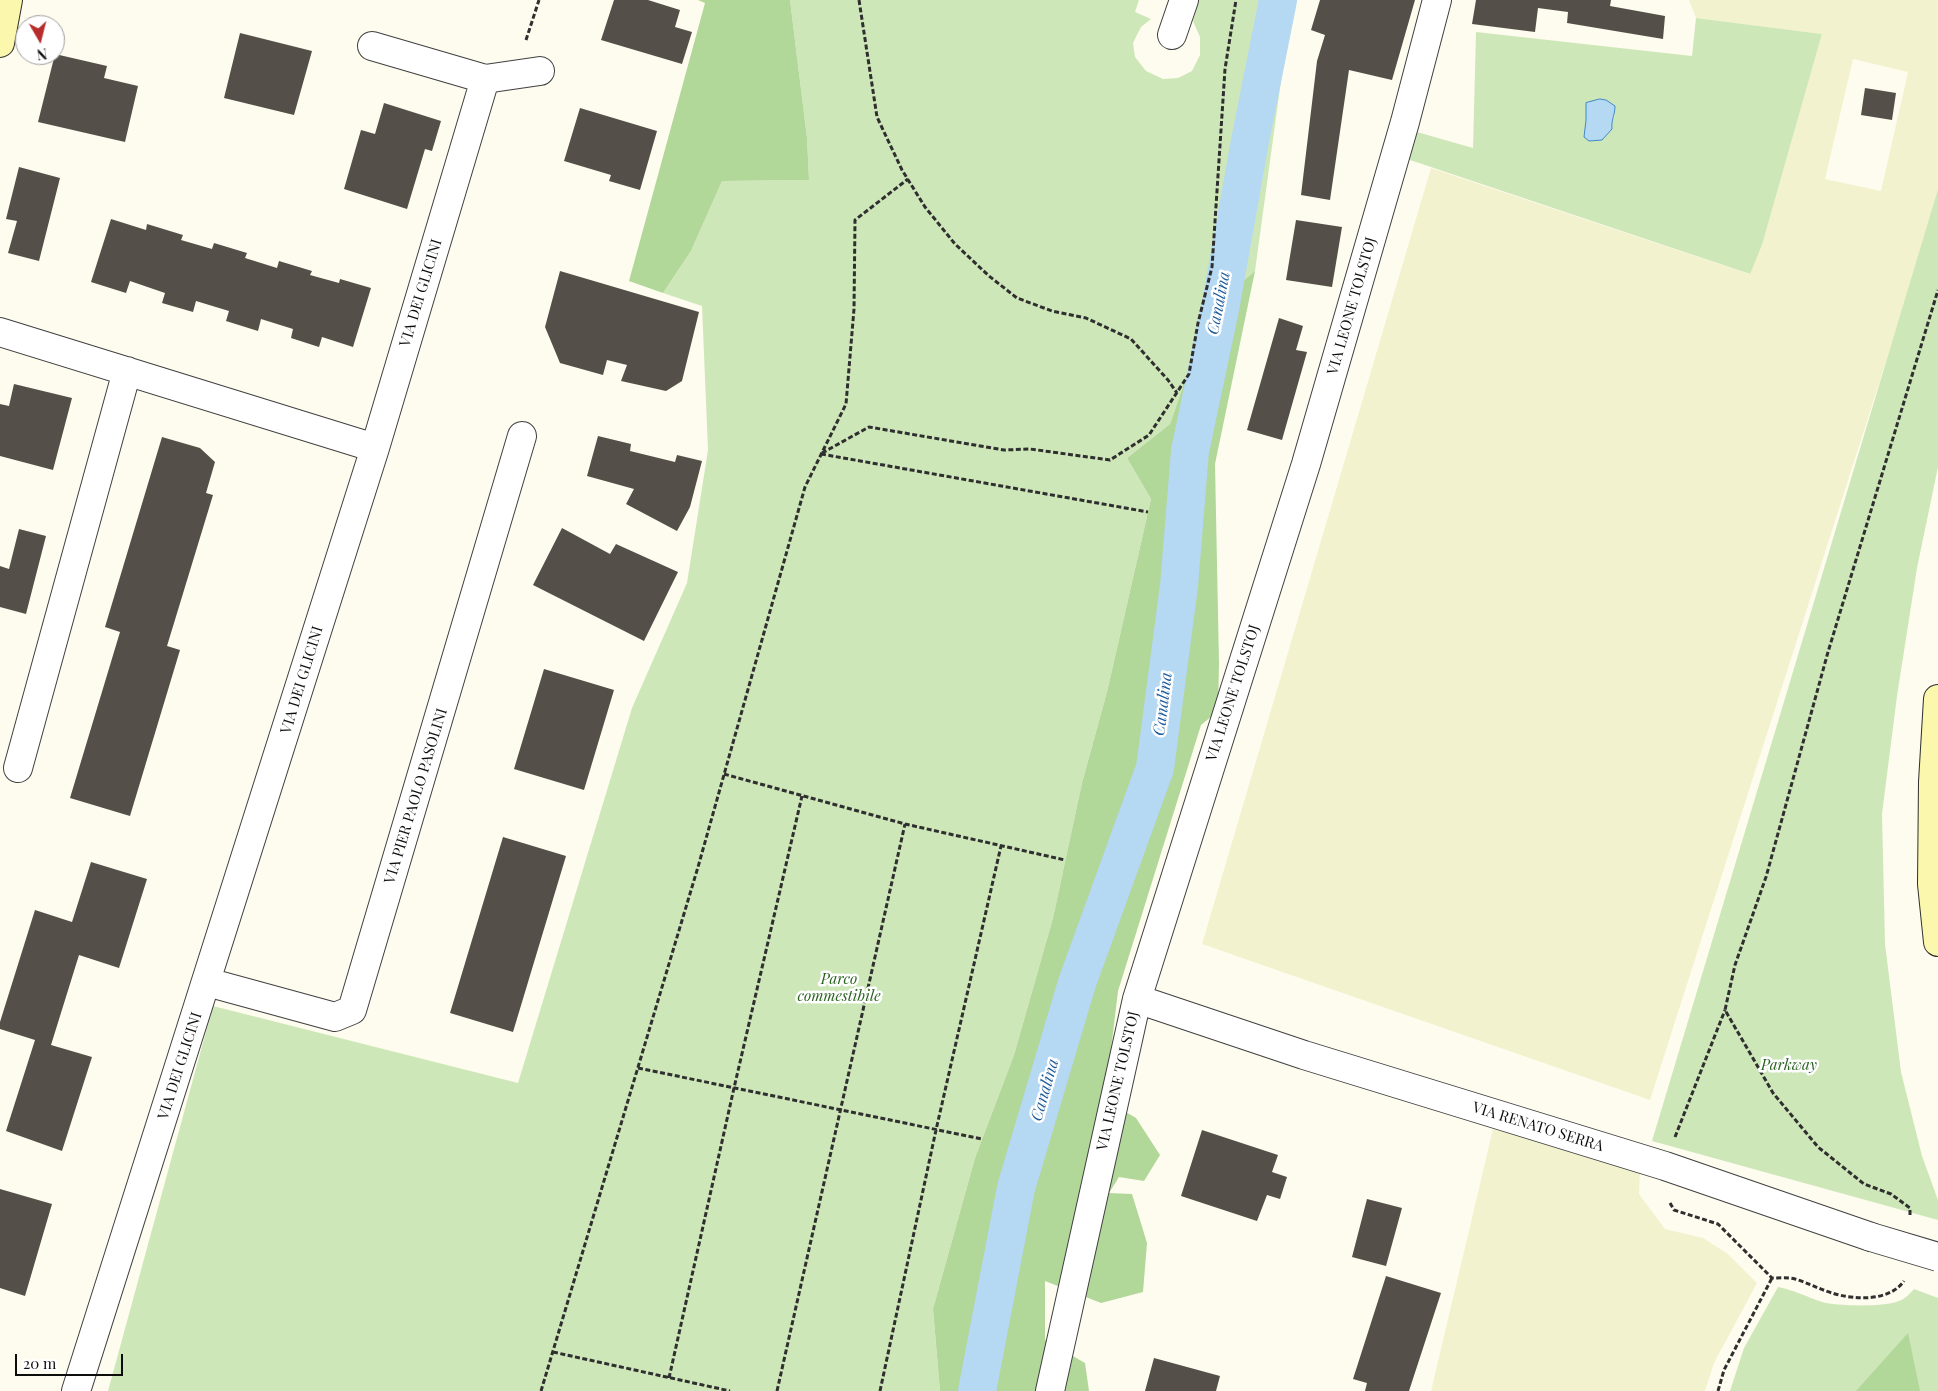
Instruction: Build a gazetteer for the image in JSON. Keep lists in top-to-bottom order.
{
  "streets": {
    "street": [
      "VIA DEI GLICINI",
      "VIA LEONE TOLSTOJ",
      "VIA PIER PAOLO PASOLINI",
      "VIA RENATO SERRA"
    ]
  },
  "crossings": [
    ["VIA DEI GLICINI", "VIA PIER PAOLO PASOLINI"],
    ["VIA LEONE TOLSTOJ", "VIA RENATO SERRA"]
  ],
  "water": ["Canalina"],
  "parks": ["Parco commestibile", "Parkway"],
  "scale_bar": "20 m",
  "north": "bottom"
}
